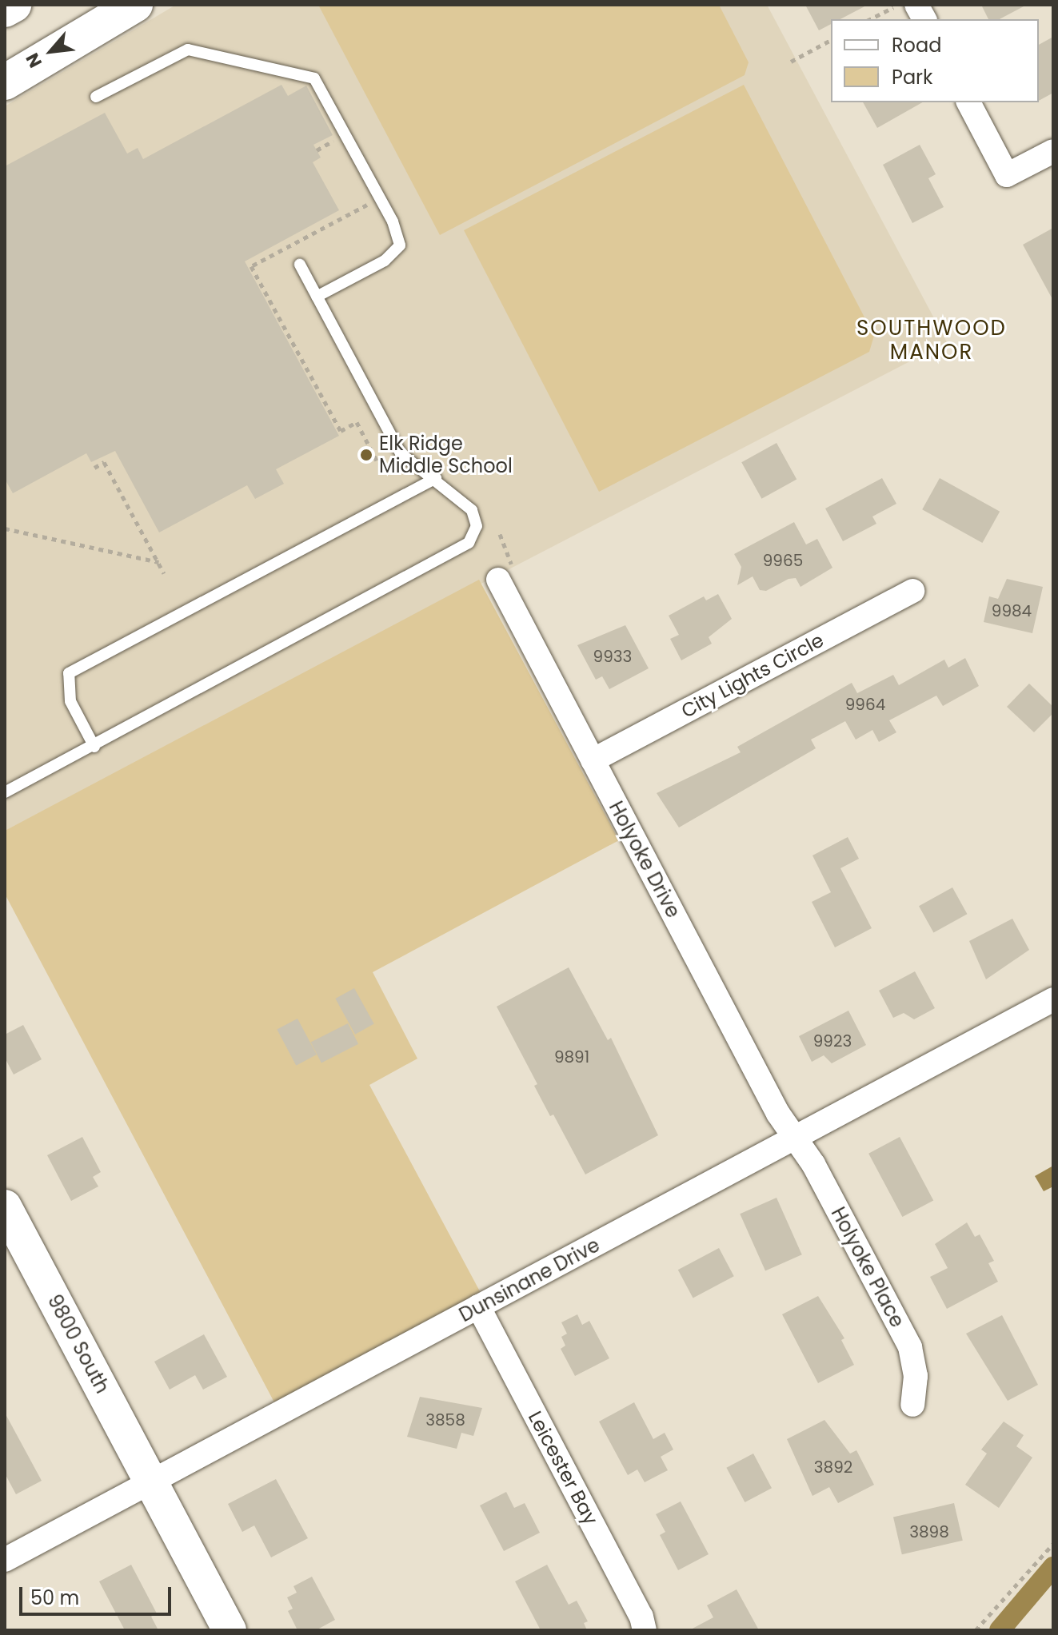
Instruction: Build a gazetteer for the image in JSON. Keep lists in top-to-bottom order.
{
  "streets": {
    "main road": ["9800 South"],
    "street": [
      "City Lights Circle",
      "Holyoke Drive",
      "Holyoke Place",
      "Dunsinane Drive",
      "Leicester Bay"
    ]
  },
  "crossings": [
    ["City Lights Circle", "Holyoke Drive"],
    ["Holyoke Drive", "Holyoke Place"],
    ["Holyoke Drive", "Dunsinane Drive"],
    ["Holyoke Place", "Dunsinane Drive"],
    ["Dunsinane Drive", "9800 South"],
    ["Dunsinane Drive", "Leicester Bay"]
  ],
  "districts": ["SOUTHWOOD MANOR"],
  "places": ["Elk Ridge Middle School"],
  "house_numbers": [
    "9965",
    "9984",
    "9933",
    "9964",
    "9923",
    "9891",
    "3858",
    "3892",
    "3898"
  ],
  "legend": ["Road", "Park"],
  "scale_bar": "50 m",
  "north": "bottom left"
}
